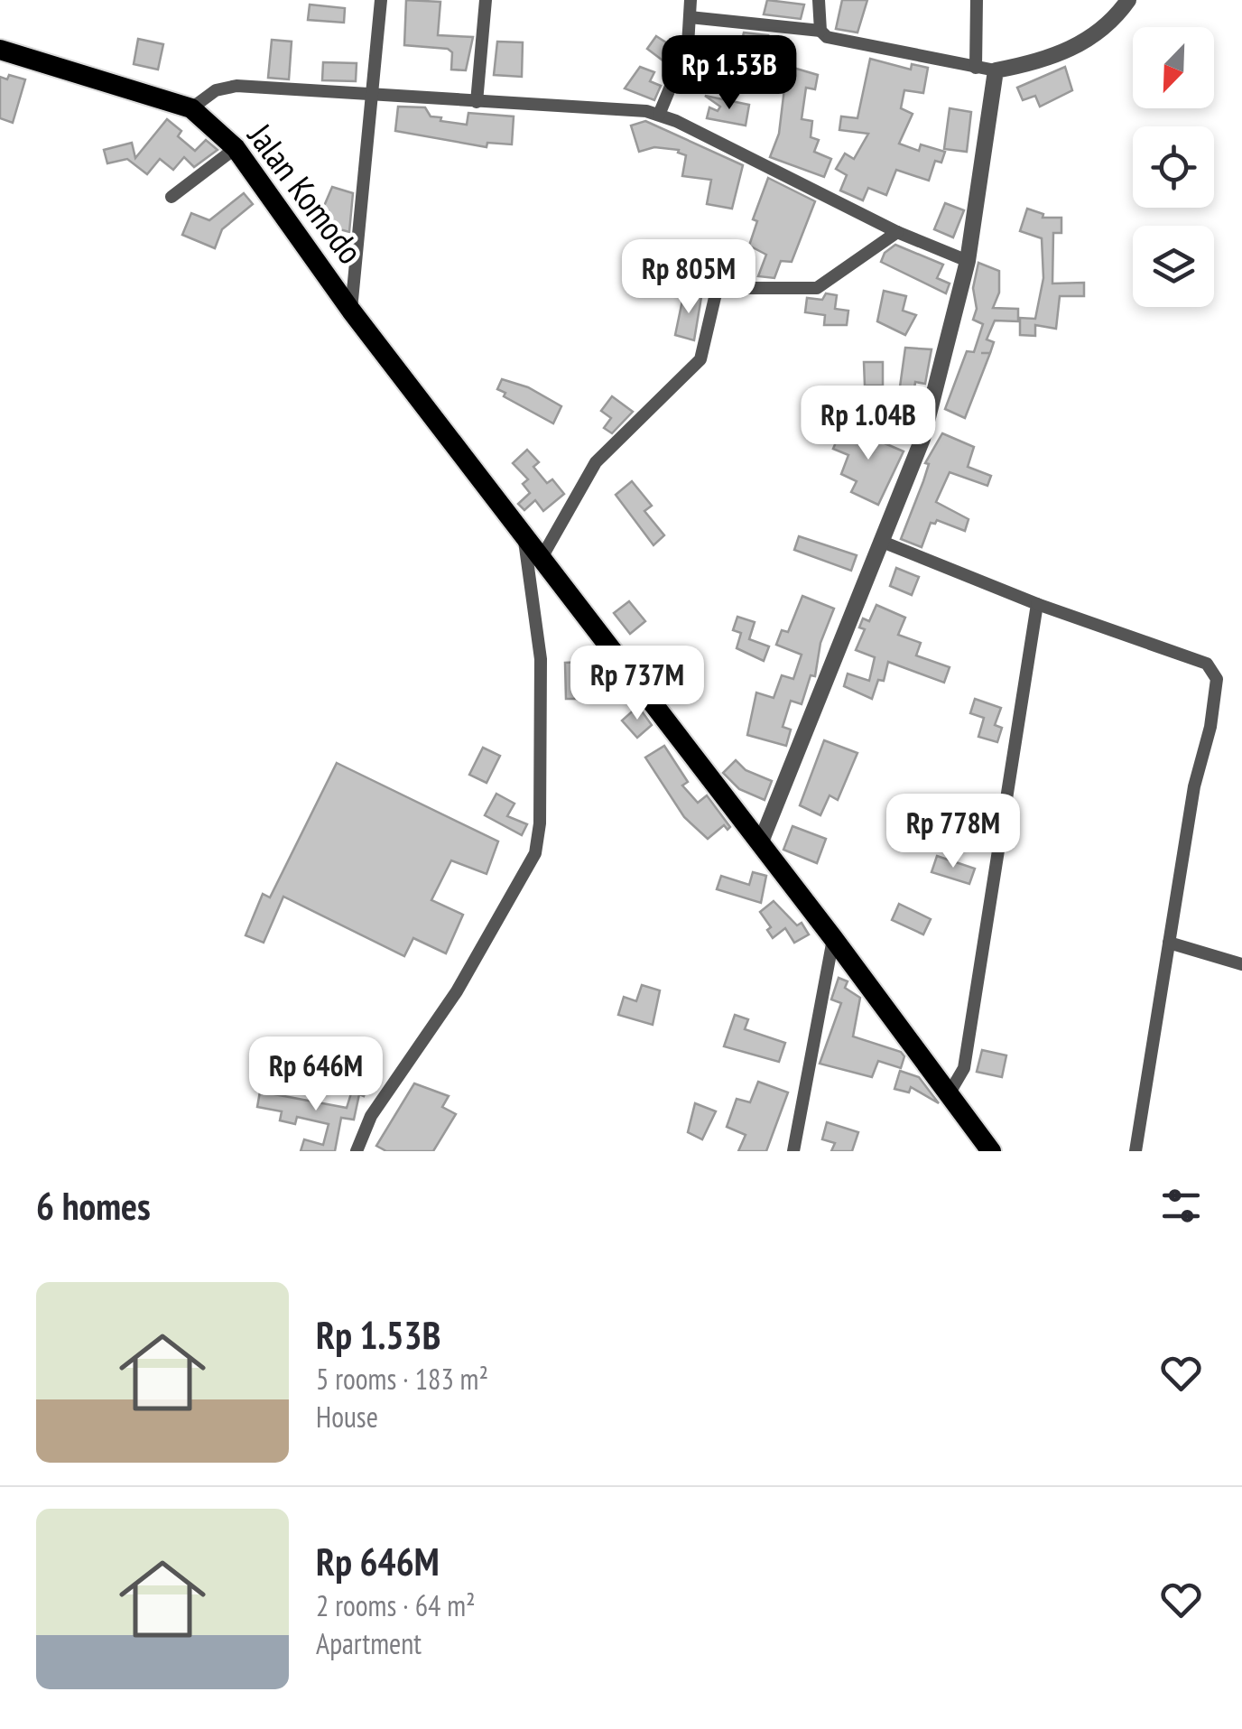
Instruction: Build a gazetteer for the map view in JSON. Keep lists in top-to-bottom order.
{
  "streets": {
    "highway": ["Jalan Komodo"]
  },
  "north": "bottom left",
  "page": {
    "price": [
      "Rp 1.53B",
      "Rp 805M",
      "Rp 1.04B",
      "Rp 737M",
      "Rp 778M",
      "Rp 646M"
    ],
    "heading": "6 homes",
    "list": [
      {
        "name": "Rp 1.53B",
        "note": "5 rooms · 183 m² · House"
      },
      {
        "name": "Rp 646M",
        "note": "2 rooms · 64 m² · Apartment"
      }
    ]
  }
}
